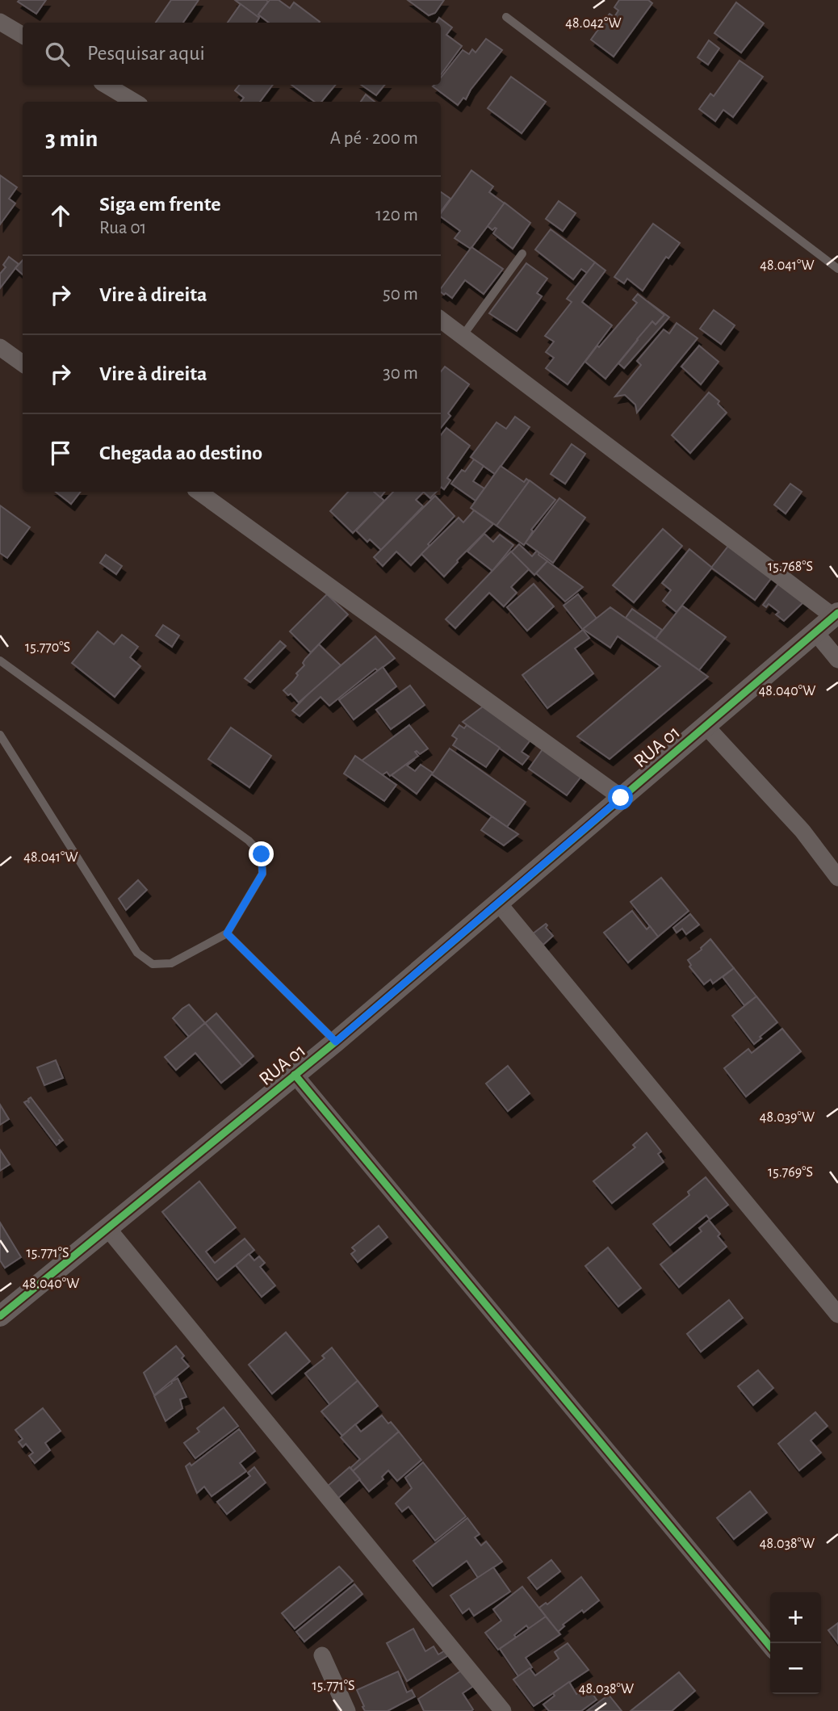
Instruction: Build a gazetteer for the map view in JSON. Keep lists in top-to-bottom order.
{
  "streets": {
    "street": ["RUA 01"]
  },
  "page": {
    "search": "Pesquisar aqui",
    "heading": ["3 min", "A pé · 200 m"],
    "list": [
      ["Siga em frente", "Rua 01", "120 m"],
      ["Vire à direita", "50 m"],
      ["Vire à direita", "30 m"],
      "Chegada ao destino"
    ],
    "map_buttons": ["+", "−"]
  },
  "coordinates": [
    "48.042°W",
    "48.041°W",
    "15.768°S",
    "15.770°S",
    "48.040°W",
    "48.039°W",
    "15.769°S",
    "15.771°S",
    "48.038°W"
  ]
}
